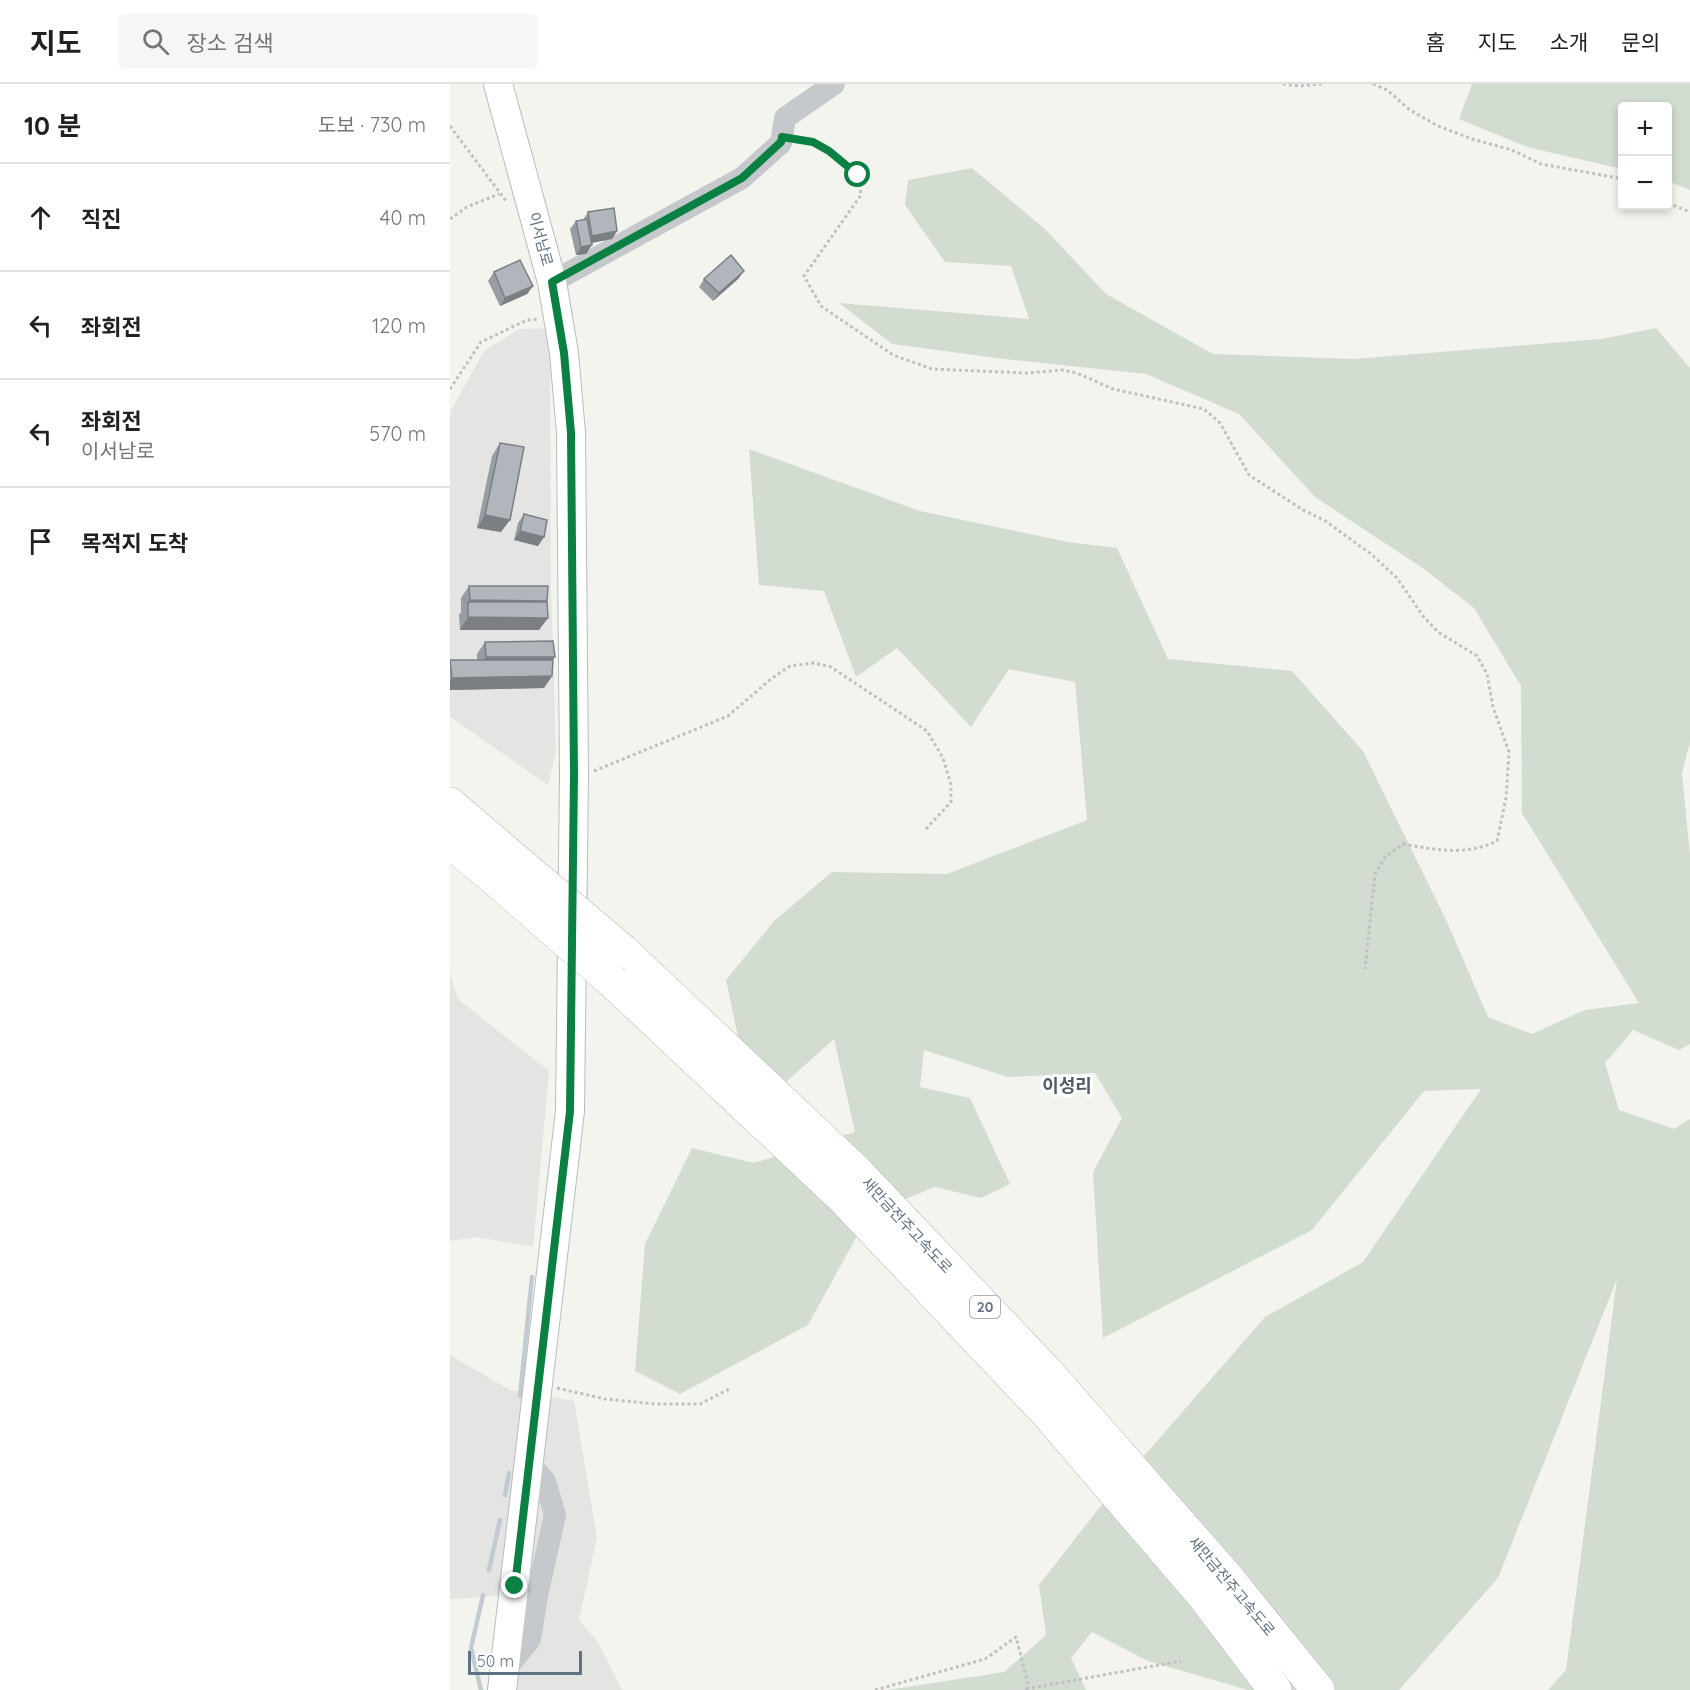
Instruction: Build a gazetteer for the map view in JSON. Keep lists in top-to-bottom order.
{
  "streets": {
    "highway": ["새만금전주고속도로", "20"],
    "main road": ["이서남로"]
  },
  "districts": ["이성리"],
  "scale_bar": "50 m",
  "page": {
    "header": "지도",
    "search": "장소 검색",
    "nav": [
      "홈",
      "지도",
      "소개",
      "문의"
    ],
    "heading": ["10 분", "도보 · 730 m"],
    "map_buttons": ["+", "−"],
    "list": [
      ["직진", "40 m"],
      ["좌회전", "120 m"],
      ["좌회전", "이서남로", "570 m"],
      "목적지 도착"
    ],
    "scale": "50 m"
  }
}
